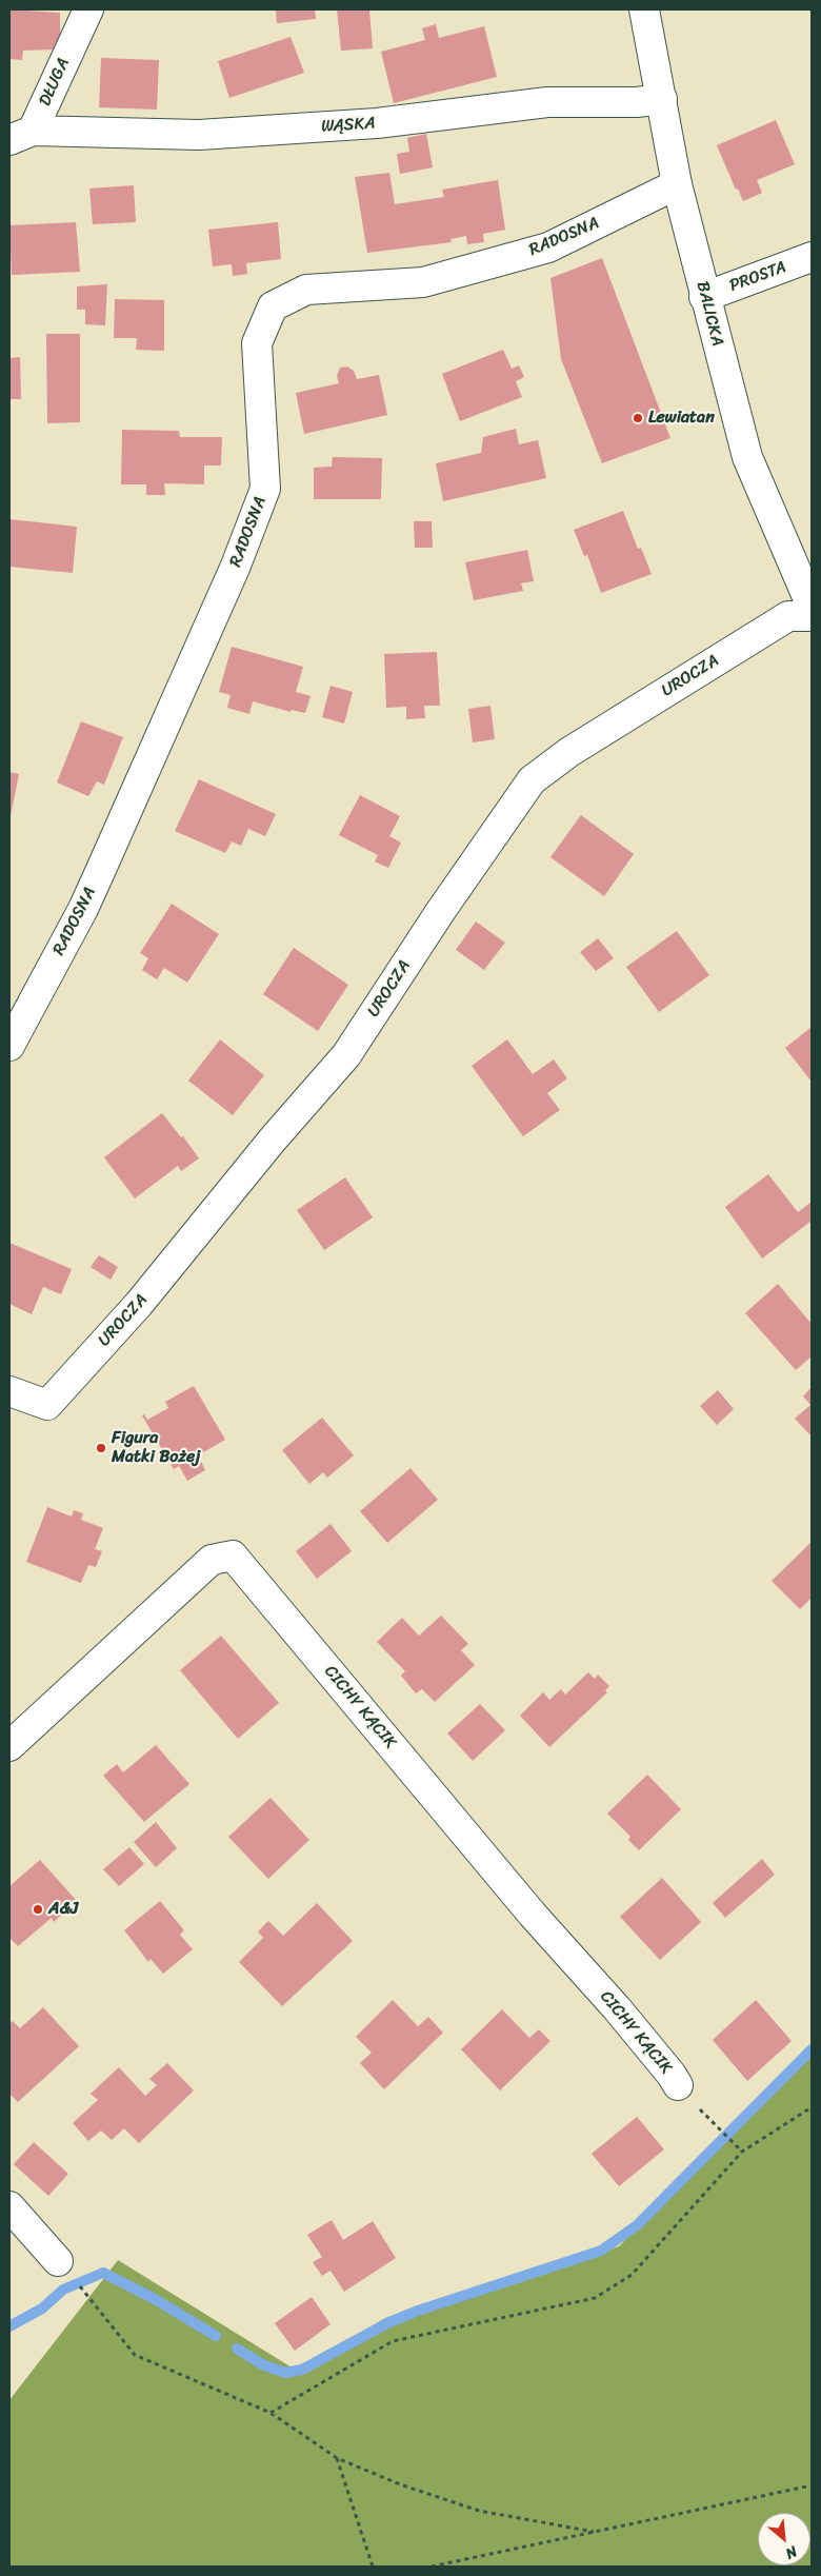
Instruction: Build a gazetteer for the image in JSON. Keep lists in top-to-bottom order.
{
  "streets": {
    "street": [
      "DŁUGA",
      "WĄSKA",
      "RADOSNA",
      "PROSTA",
      "BALICKA",
      "UROCZA",
      "CICHY KĄCIK"
    ]
  },
  "crossings": [
    ["DŁUGA", "WĄSKA"],
    ["WĄSKA", "BALICKA"],
    ["RADOSNA", "BALICKA"],
    ["PROSTA", "BALICKA"]
  ],
  "places": ["Lewiatan", "Figura Matki Bożej", "A&J"],
  "north": "bottom right"
}
